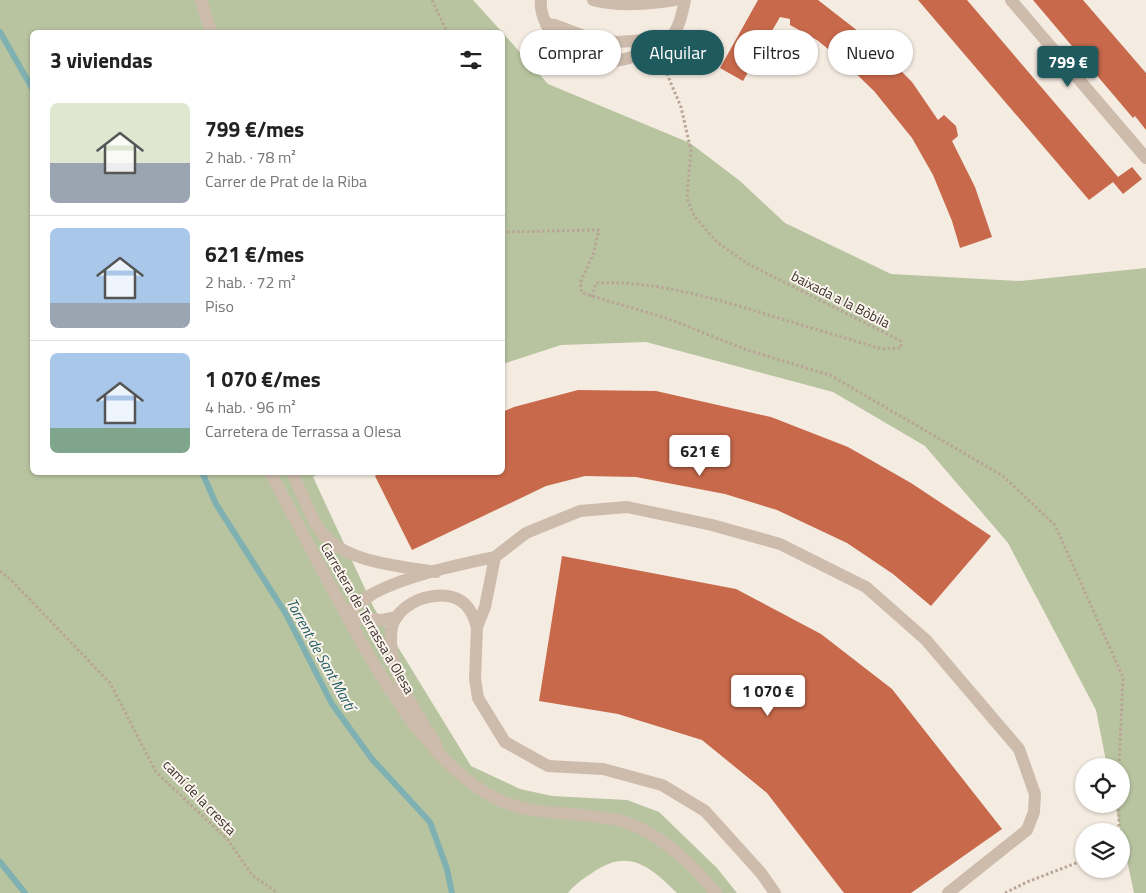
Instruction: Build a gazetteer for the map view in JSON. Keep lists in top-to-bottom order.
{
  "streets": {
    "street": ["Carretera de Terrassa a Olesa"],
    "path": ["baixada a la Bòbila", "camí de la cresta"]
  },
  "water": ["Torrent de Sant Martí"],
  "page": {
    "chip": [
      "Comprar",
      "Alquilar",
      "Filtros",
      "Nuevo"
    ],
    "heading": "3 viviendas",
    "price": ["799 €", "621 €", "1 070 €"],
    "list": [
      {
        "name": "799 €/mes",
        "note": "2 hab. · 78 m² · Carrer de Prat de la Riba"
      },
      {
        "name": "621 €/mes",
        "note": "2 hab. · 72 m² · Piso"
      },
      {
        "name": "1 070 €/mes",
        "note": "4 hab. · 96 m² · Carretera de Terrassa a Olesa"
      }
    ]
  }
}
